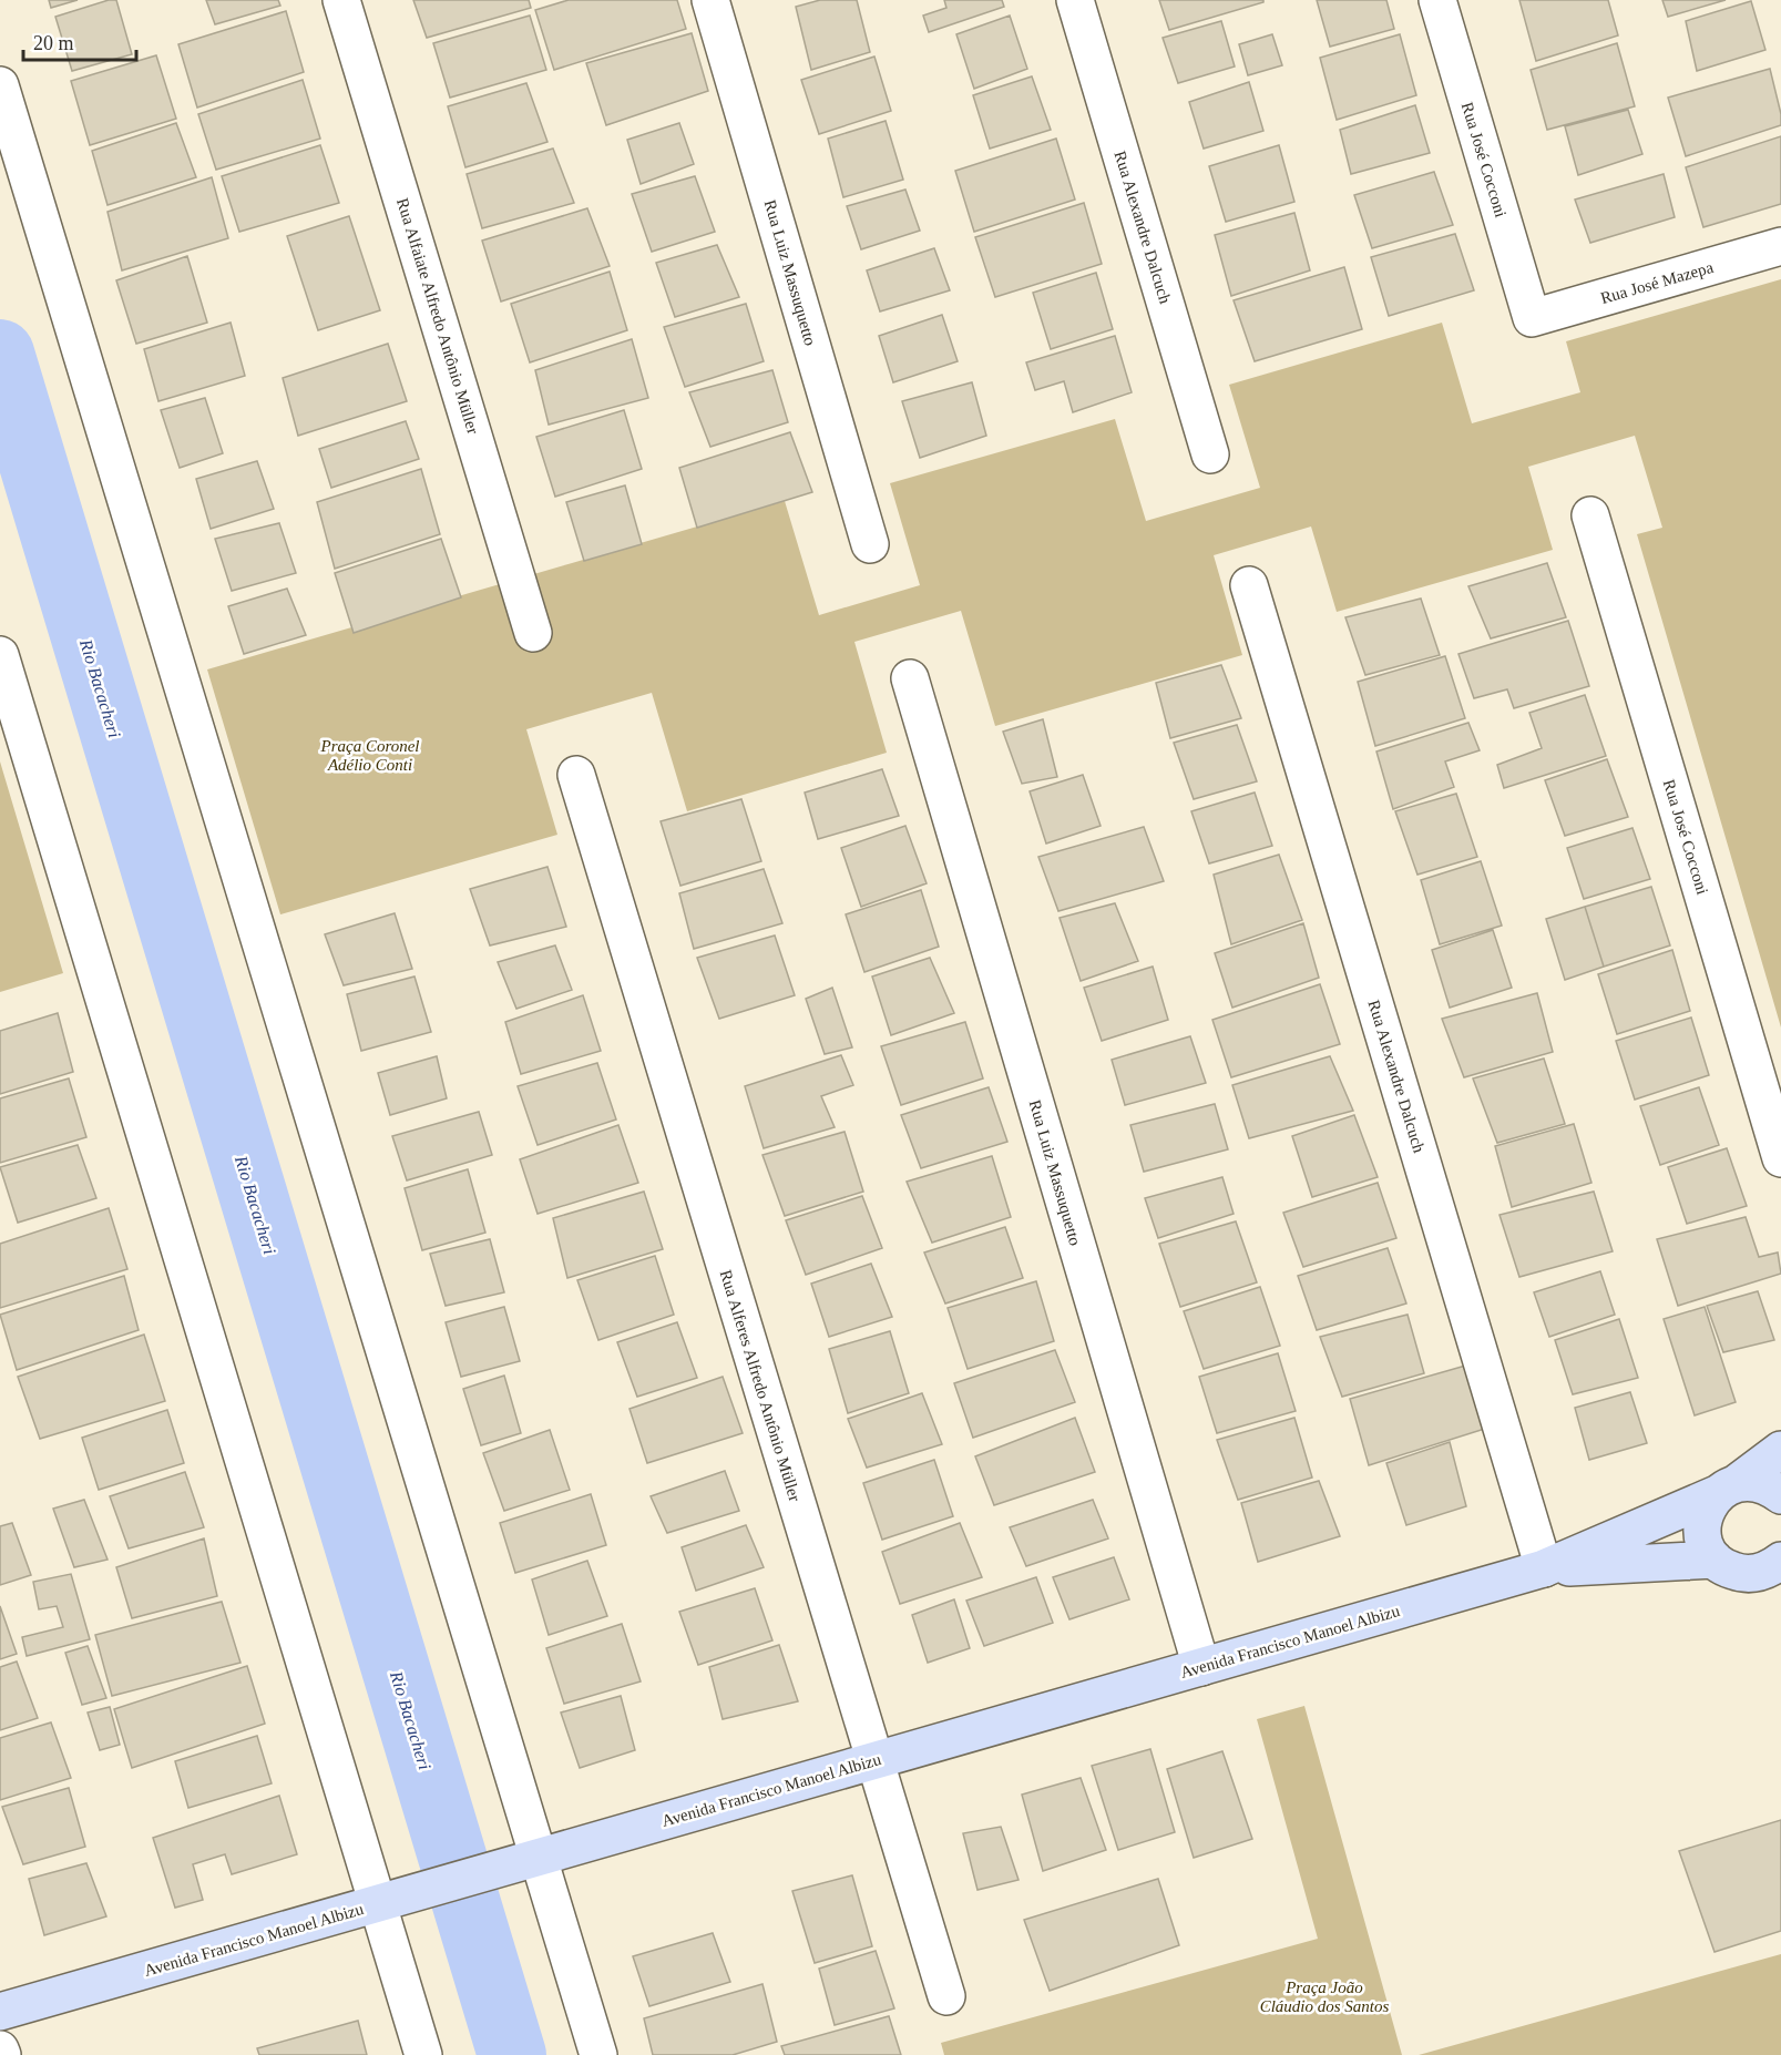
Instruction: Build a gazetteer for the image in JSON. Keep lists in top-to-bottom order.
{
  "streets": {
    "street": [
      "Rua José Cocconi",
      "Rua Alexandre Dalcuch",
      "Rua Luiz Massuquetto",
      "Rua José Mazepa",
      "Rua Alfaiate Alfredo Antônio Müller",
      "Rua Alferes Alfredo Antônio Müller",
      "Avenida Francisco Manoel Albizu"
    ]
  },
  "crossings": [
    ["Rua José Cocconi", "Rua José Mazepa"],
    ["Rua Alexandre Dalcuch", "Avenida Francisco Manoel Albizu"],
    ["Rua Luiz Massuquetto", "Avenida Francisco Manoel Albizu"],
    ["Rua Alferes Alfredo Antônio Müller", "Avenida Francisco Manoel Albizu"]
  ],
  "water": ["Rio Bacacheri"],
  "parks": ["Praça Coronel Adélio Conti", "Praça João Cláudio dos Santos"],
  "scale_bar": "20 m"
}
